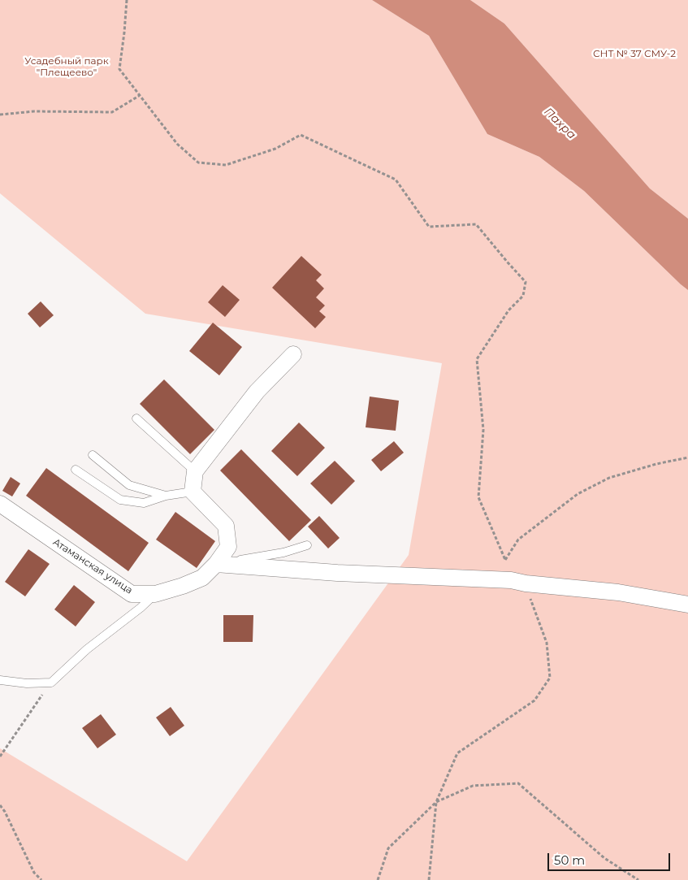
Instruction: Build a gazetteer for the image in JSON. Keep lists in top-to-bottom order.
{
  "streets": {
    "street": ["Атаманская улица"]
  },
  "water": ["Пахра"],
  "parks": ["СНТ № 37 СМУ-2", "Усадебный парк \"Плещеево\""],
  "scale_bar": "50 m"
}
